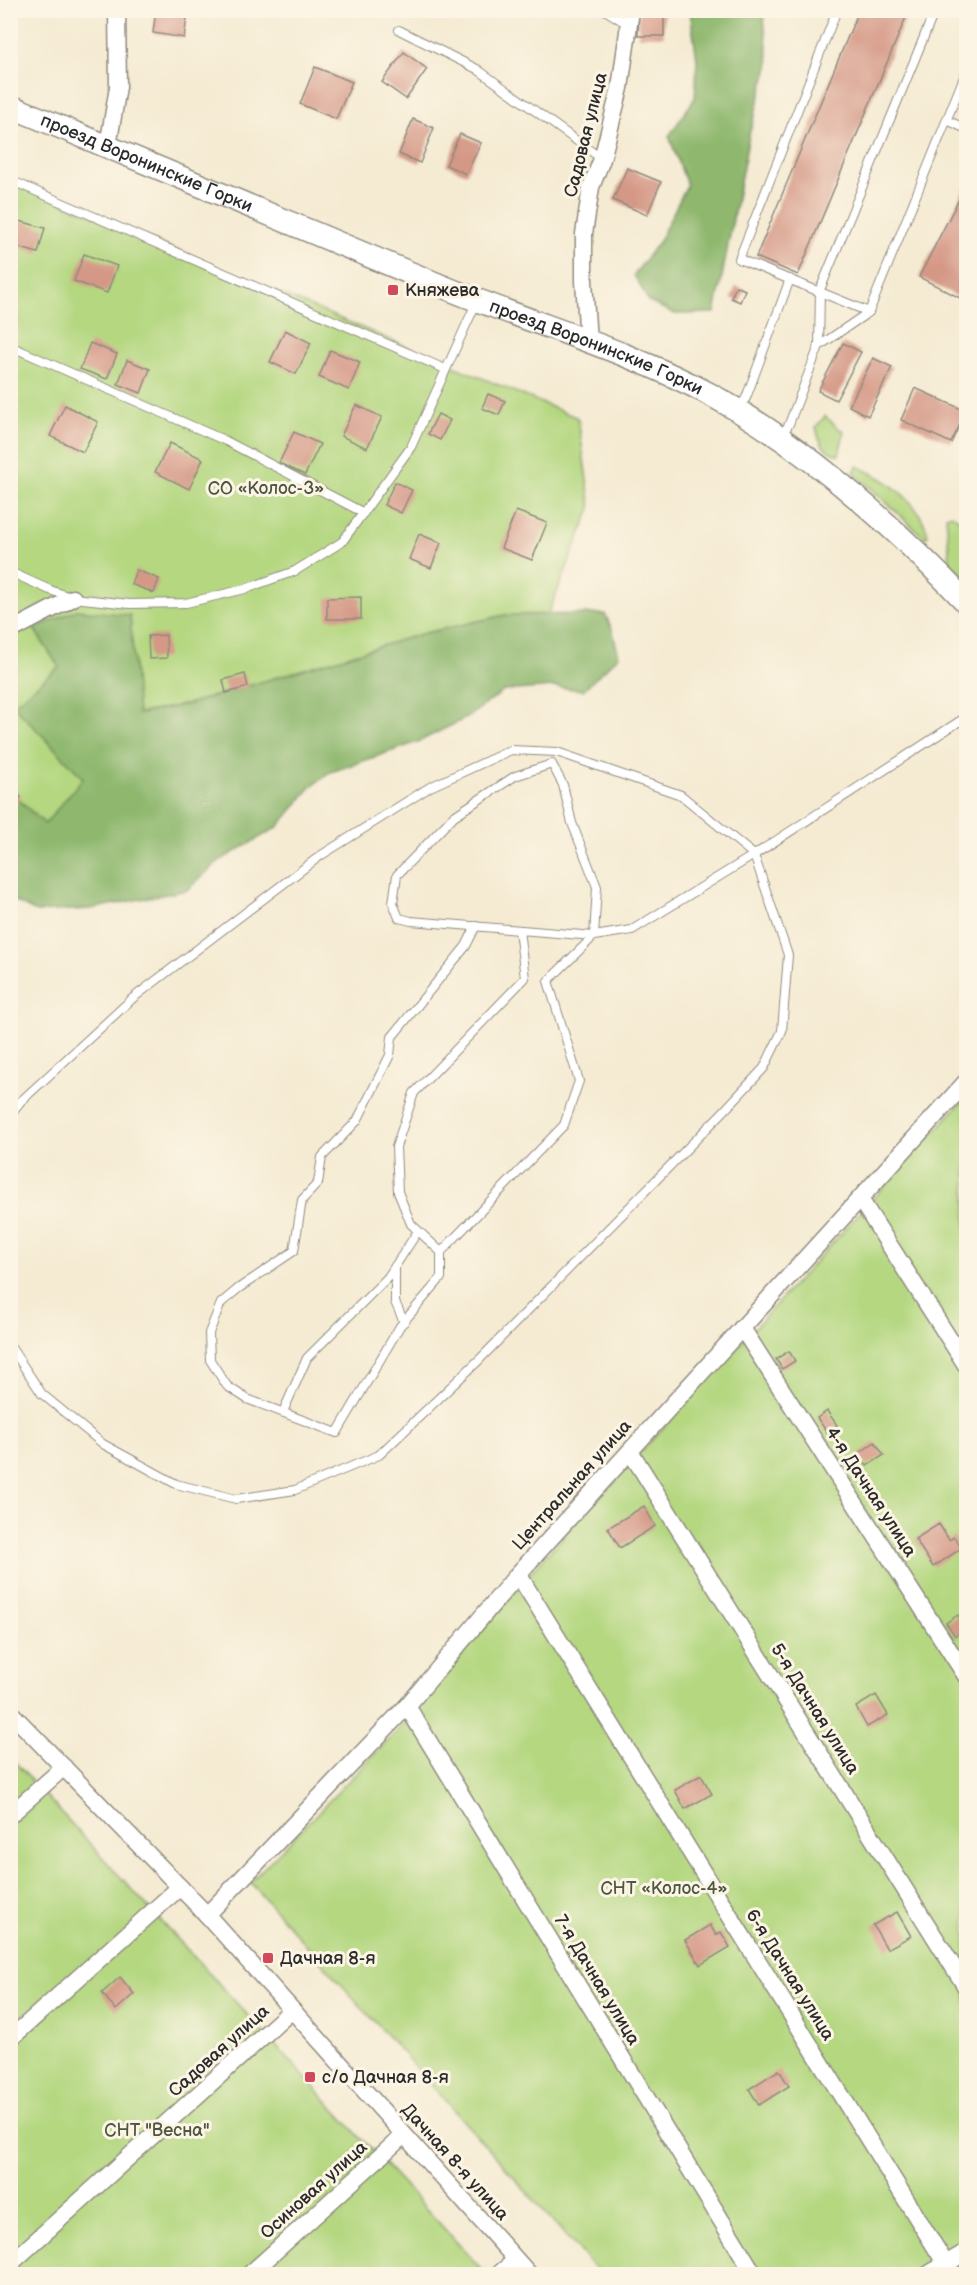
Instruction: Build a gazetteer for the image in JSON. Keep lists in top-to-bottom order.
{
  "streets": {
    "street": [
      "Садовая улица",
      "проезд Воронинские Горки",
      "Центральная улица",
      "4-я Дачная улица",
      "5-я Дачная улица",
      "6-я Дачная улица",
      "7-я Дачная улица",
      "Дачная 8-я улица",
      "Осиновая улица"
    ]
  },
  "crossings": [
    ["Садовая улица", "проезд Воронинские Горки"],
    ["Садовая улица", "Дачная 8-я улица"],
    ["Центральная улица", "4-я Дачная улица"],
    ["Центральная улица", "5-я Дачная улица"],
    ["Центральная улица", "6-я Дачная улица"],
    ["Центральная улица", "7-я Дачная улица"],
    ["Центральная улица", "Дачная 8-я улица"],
    ["Дачная 8-я улица", "Осиновая улица"]
  ],
  "parks": ["СО «Колос-3»", "СНТ «Колос-4»", "СНТ \"Весна\""],
  "places": {
    "transit": ["Княжева", "Дачная 8-я", "с/о Дачная 8-я"]
  }
}
